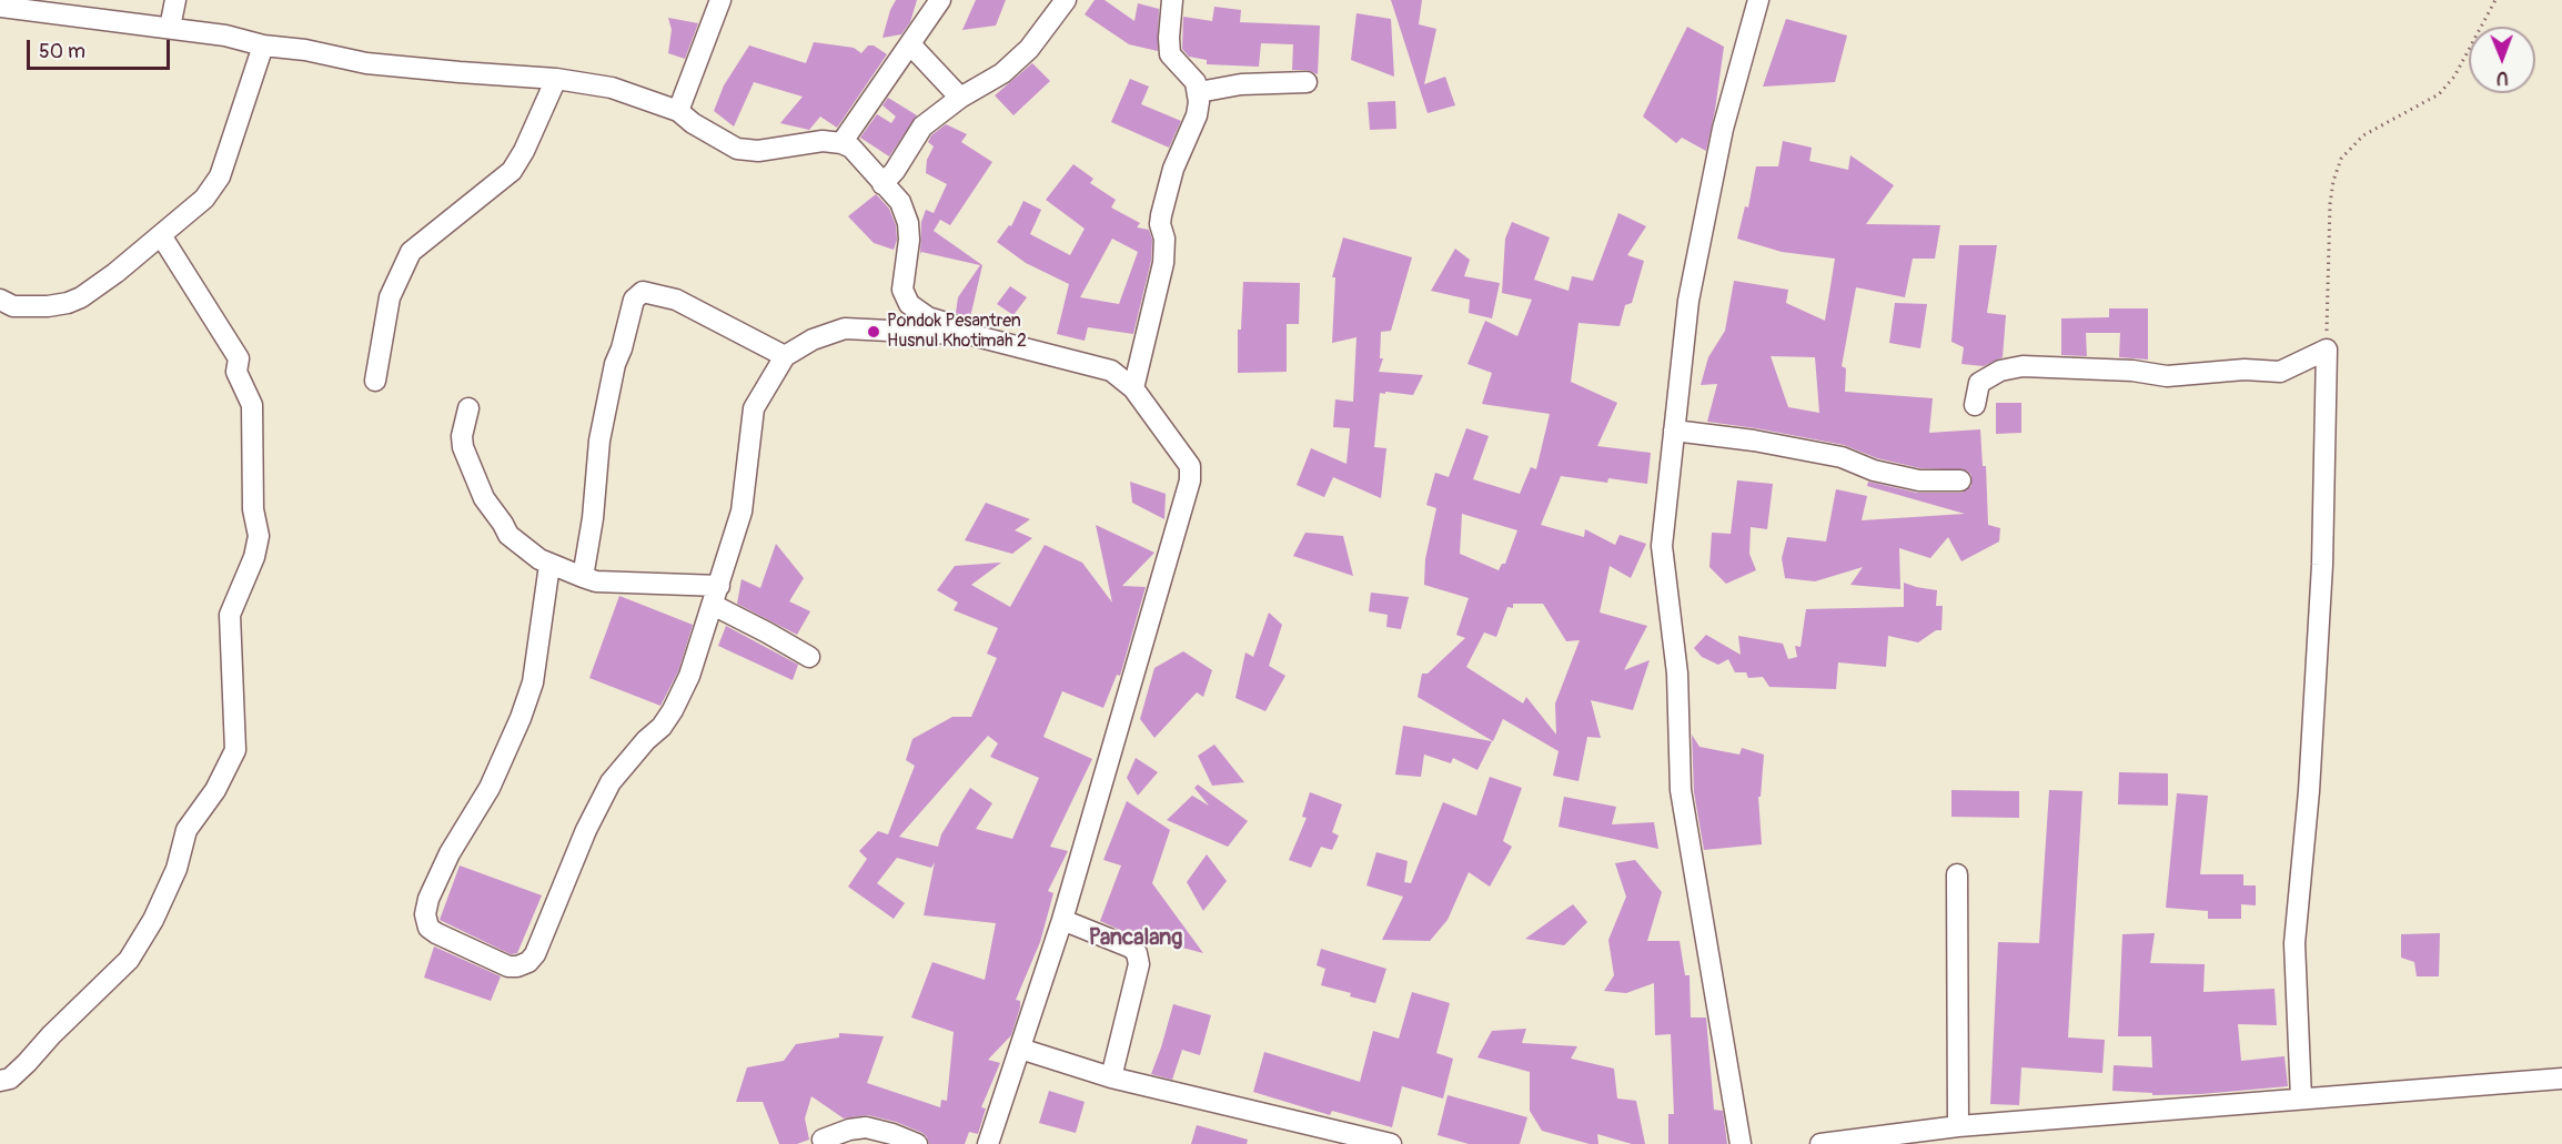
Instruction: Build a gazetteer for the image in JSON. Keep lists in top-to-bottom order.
{
  "districts": ["Pancalang"],
  "places": ["Pondok Pesantren Husnul Khotimah 2"],
  "scale_bar": "50 m",
  "north": "bottom"
}
